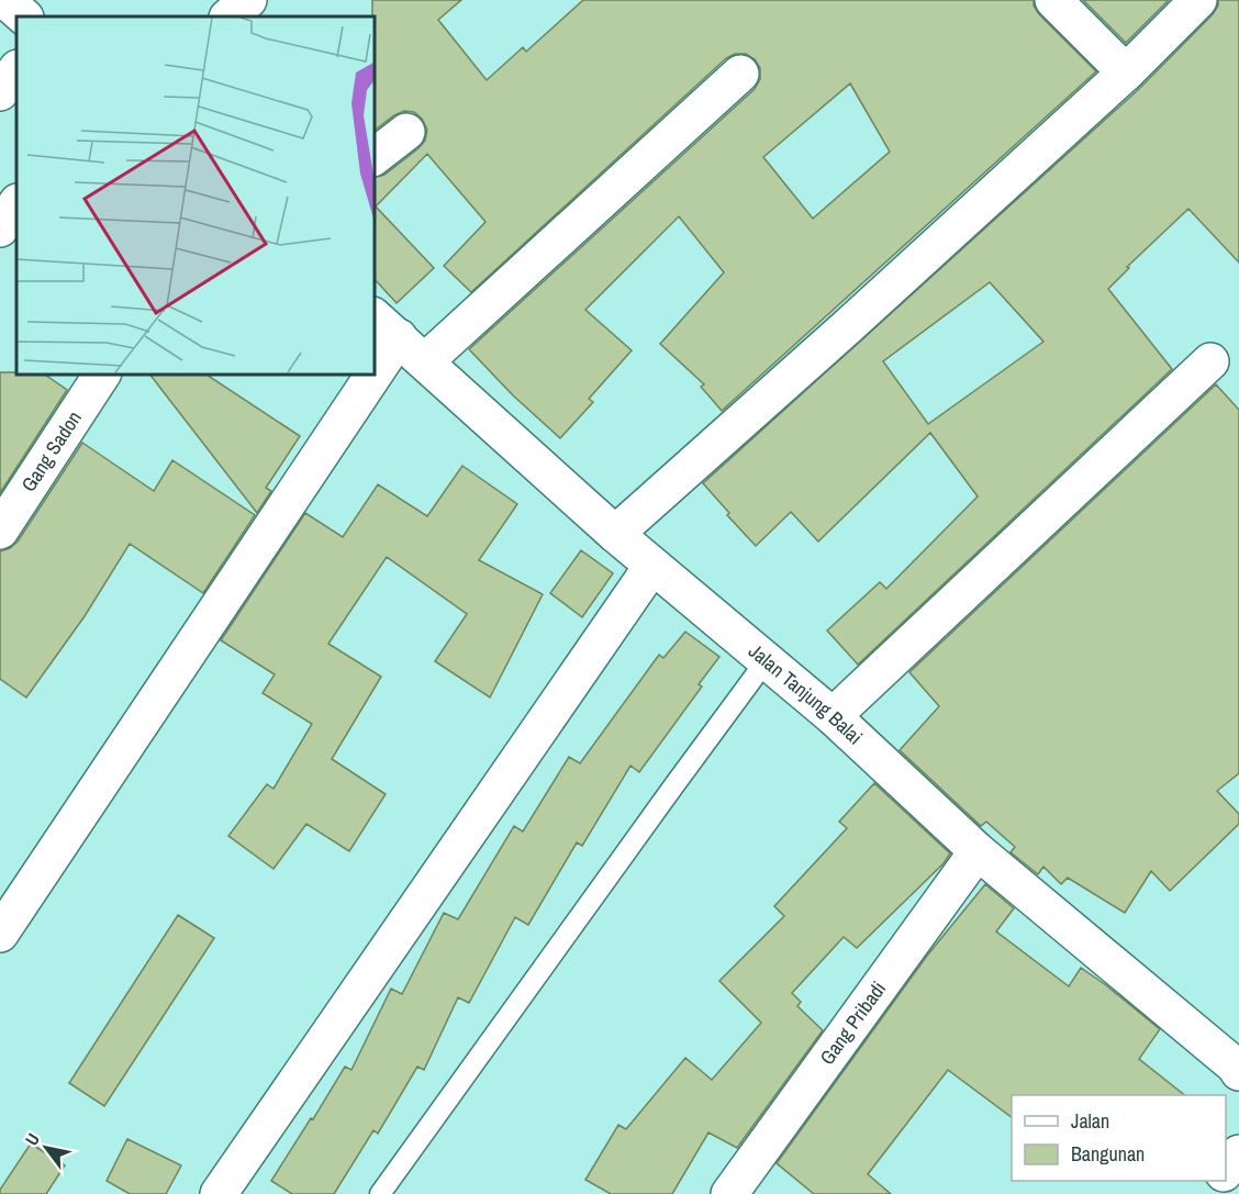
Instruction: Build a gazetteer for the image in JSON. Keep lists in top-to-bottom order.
{
  "streets": {
    "street": ["Gang Sadon", "Jalan Tanjung Balai", "Gang Pribadi"]
  },
  "crossings": [
    ["Jalan Tanjung Balai", "Gang Pribadi"]
  ],
  "legend": ["Jalan", "Bangunan"],
  "north": "top left"
}
